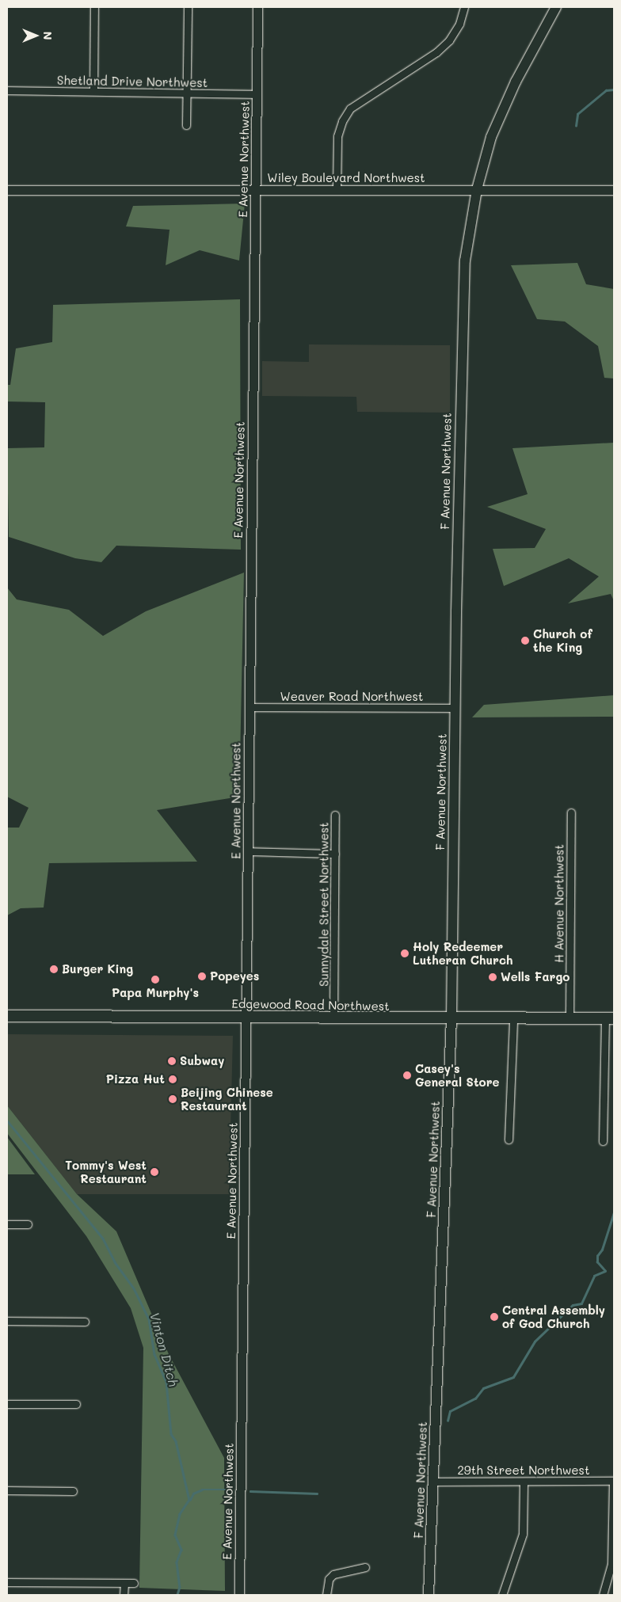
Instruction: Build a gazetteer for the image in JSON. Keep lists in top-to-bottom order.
{
  "streets": {
    "main road": ["F Avenue Northwest", "Edgewood Road Northwest"],
    "street": [
      "Shetland Drive Northwest",
      "E Avenue Northwest",
      "Wiley Boulevard Northwest",
      "Weaver Road Northwest",
      "H Avenue Northwest",
      "Sunnydale Street Northwest",
      "29th Street Northwest"
    ]
  },
  "crossings": [
    ["Shetland Drive Northwest", "E Avenue Northwest"],
    ["E Avenue Northwest", "Wiley Boulevard Northwest"],
    ["E Avenue Northwest", "Weaver Road Northwest"],
    ["E Avenue Northwest", "Edgewood Road Northwest"],
    ["Wiley Boulevard Northwest", "F Avenue Northwest"],
    ["F Avenue Northwest", "Weaver Road Northwest"],
    ["F Avenue Northwest", "Edgewood Road Northwest"],
    ["F Avenue Northwest", "29th Street Northwest"],
    ["H Avenue Northwest", "Edgewood Road Northwest"],
    ["Sunnydale Street Northwest", "Edgewood Road Northwest"]
  ],
  "water": ["Vinton Ditch"],
  "places": [
    "Church of the King",
    "Holy Redeemer Lutheran Church",
    "Burger King",
    "Popeyes",
    "Wells Fargo",
    "Papa Murphy's",
    "Subway",
    "Casey's General Store",
    "Pizza Hut",
    "Beijing Chinese Restaurant",
    "Tommy's West Restaurant",
    "Central Assembly of God Church"
  ],
  "north": "right"
}
